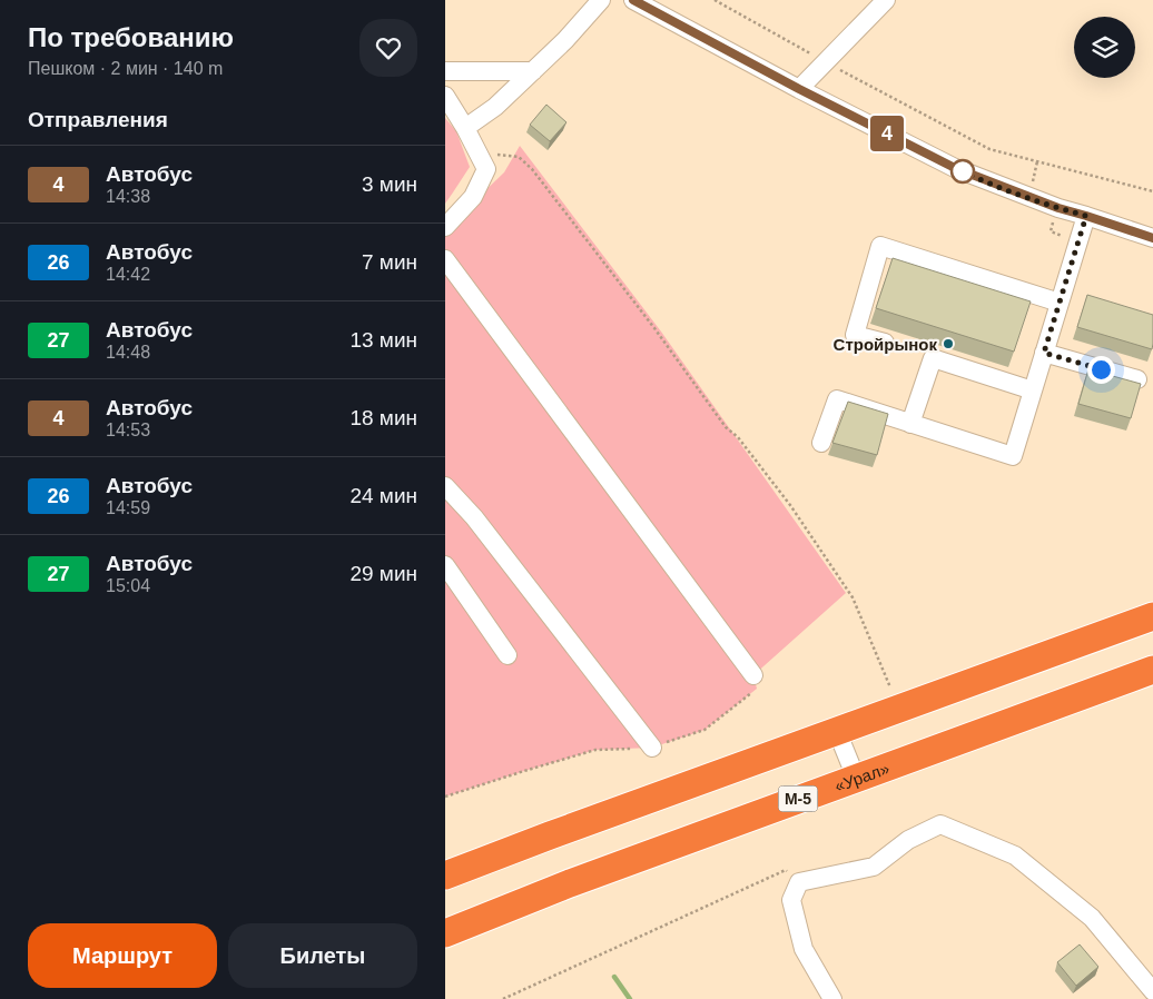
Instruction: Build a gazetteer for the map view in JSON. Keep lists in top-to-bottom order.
{
  "streets": {
    "highway": ["«Урал»", "М-5"]
  },
  "places": ["Стройрынок"],
  "lines": ["bus line 4"],
  "page": {
    "heading": [
      ["По требованию", "Пешком · 2 мин · 140 m"],
      "Отправления"
    ],
    "on_map": "4",
    "list": [
      {
        "mark": "4",
        "name": "Автобус",
        "note": "14:38",
        "value": "3 мин"
      },
      {
        "mark": "26",
        "name": "Автобус",
        "note": "14:42",
        "value": "7 мин"
      },
      {
        "mark": "27",
        "name": "Автобус",
        "note": "14:48",
        "value": "13 мин"
      },
      {
        "mark": "4",
        "name": "Автобус",
        "note": "14:53",
        "value": "18 мин"
      },
      {
        "mark": "26",
        "name": "Автобус",
        "note": "14:59",
        "value": "24 мин"
      },
      {
        "mark": "27",
        "name": "Автобус",
        "note": "15:04",
        "value": "29 мин"
      }
    ],
    "buttons": ["Маршрут", "Билеты"]
  }
}
